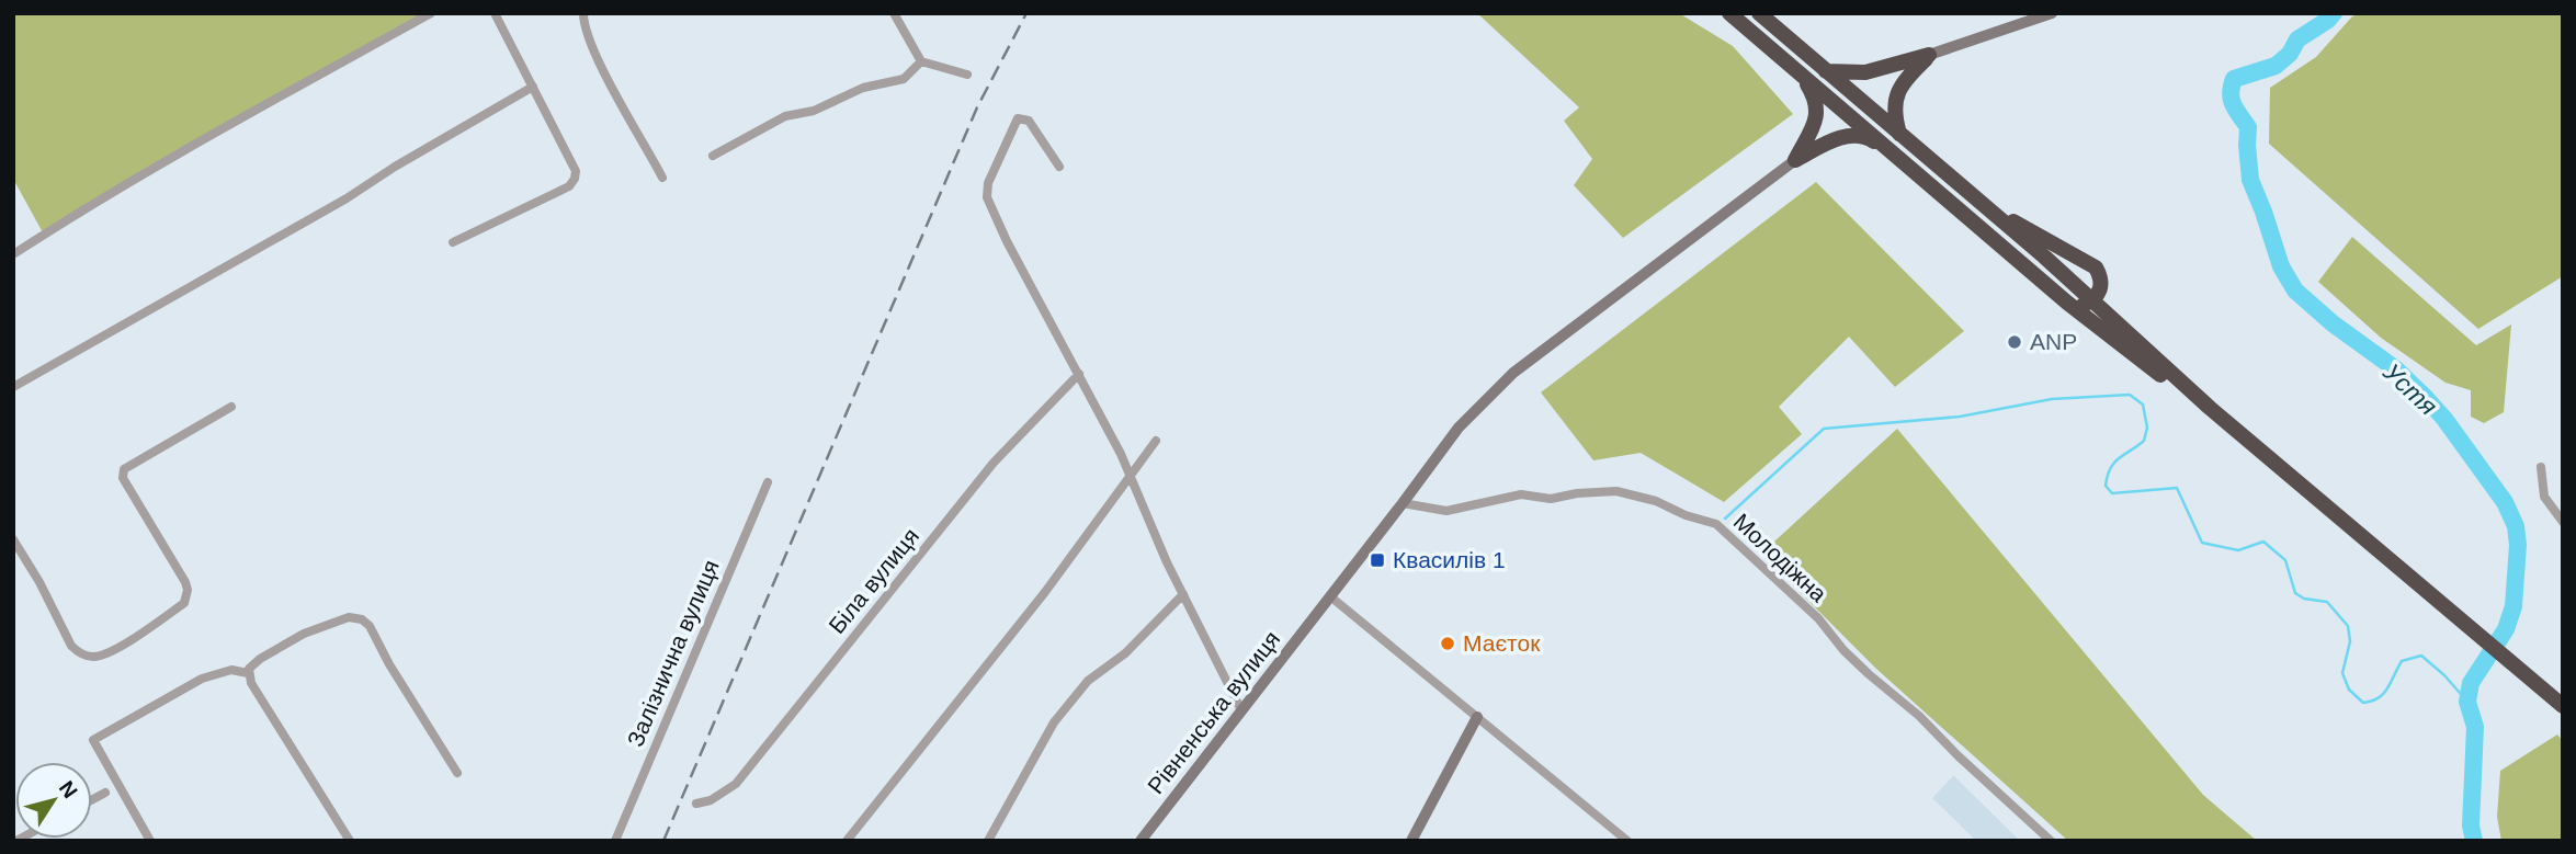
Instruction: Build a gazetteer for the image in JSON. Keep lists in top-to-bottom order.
{
  "streets": {
    "main road": ["Рівненська вулиця"],
    "street": ["Молодіжна", "Біла вулиця", "Залізнична вулиця"]
  },
  "crossings": [
    ["Молодіжна", "Рівненська вулиця"]
  ],
  "water": ["Устя"],
  "places": {
    "other": ["ANP", "Маєток"],
    "transit": ["Квасилів 1"]
  },
  "north": "top right"
}
